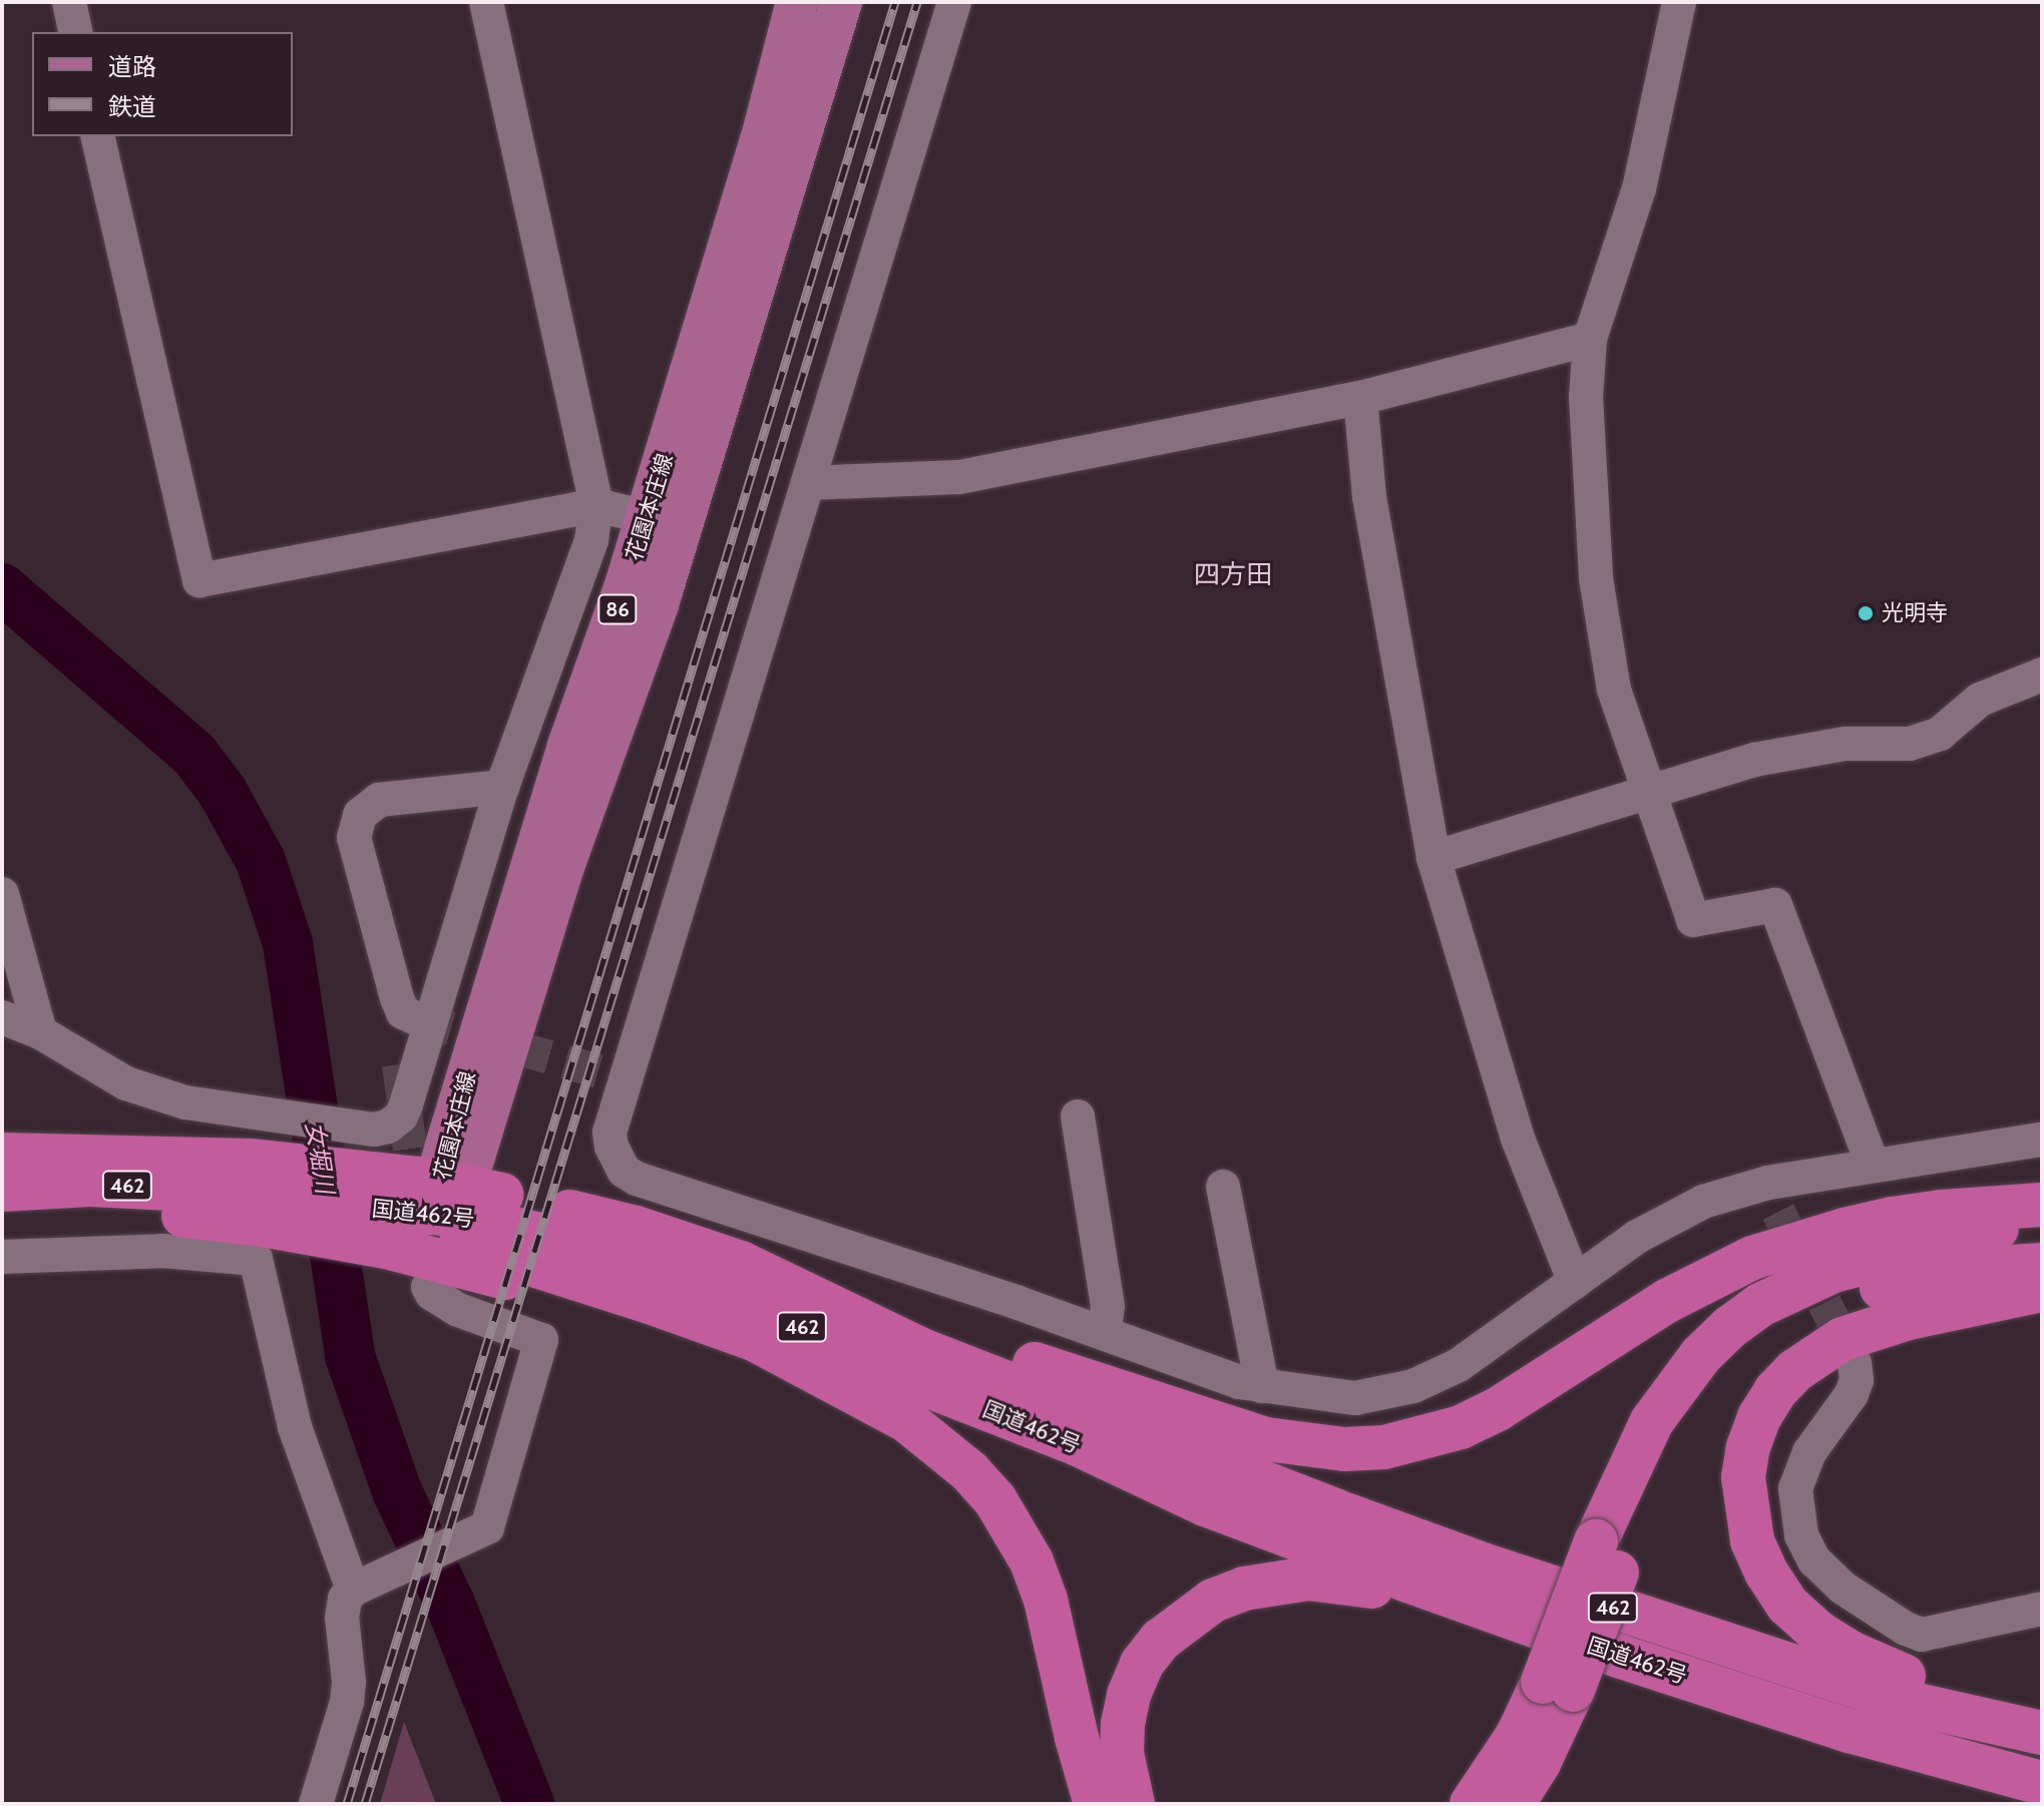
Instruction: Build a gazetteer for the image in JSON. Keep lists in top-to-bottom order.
{
  "streets": {
    "highway": ["462", "国道462号"],
    "main road": ["花園本庄線", "86"]
  },
  "crossings": [
    ["花園本庄線", "国道462号"]
  ],
  "districts": ["四方田"],
  "water": ["女堀川"],
  "places": ["光明寺"],
  "legend": ["道路", "鉄道"]
}
